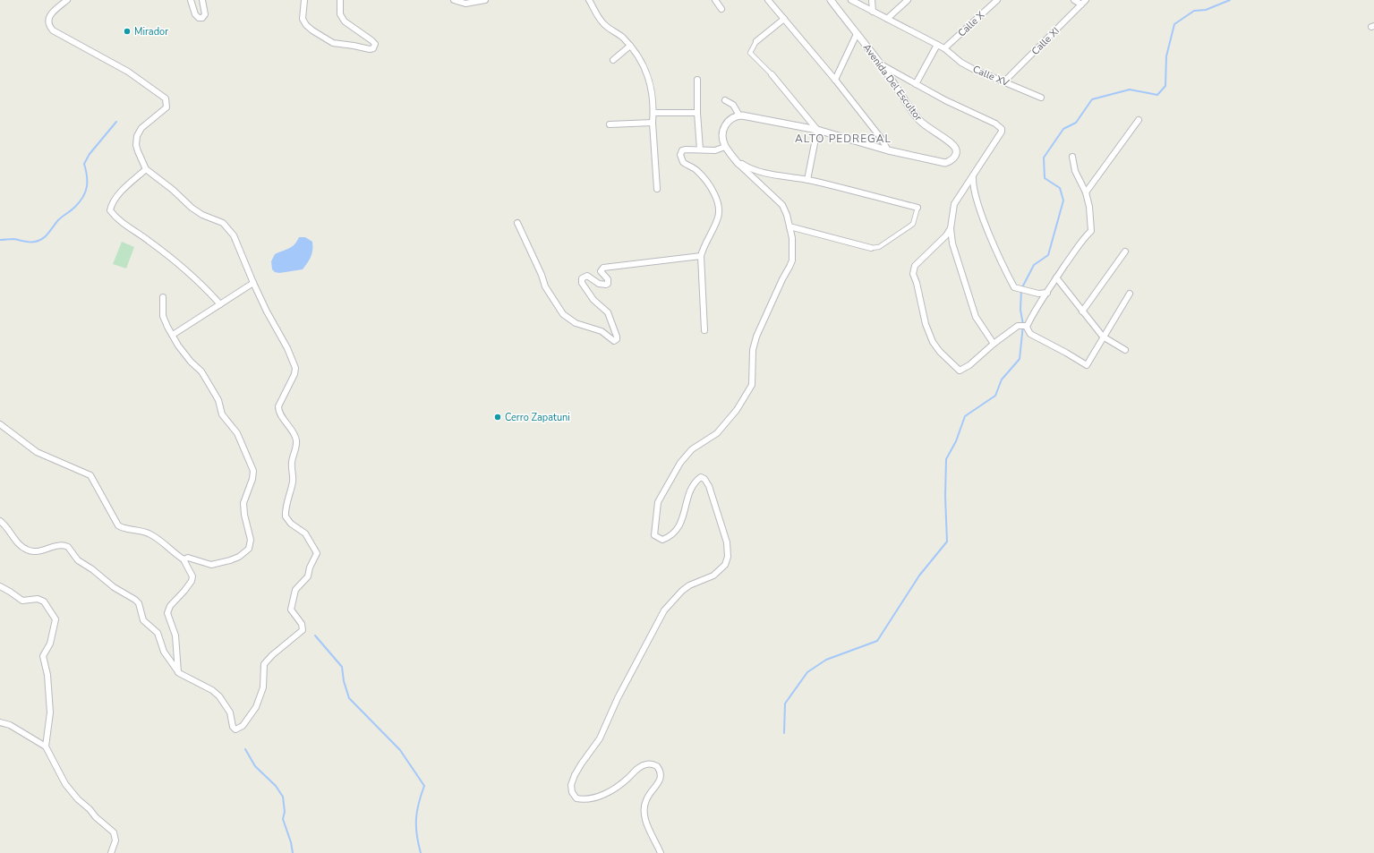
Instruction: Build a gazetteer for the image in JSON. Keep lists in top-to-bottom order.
{
  "streets": {
    "street": [
      "Calle X",
      "Calle XI",
      "Calle XV",
      "Avenida Del Escultor"
    ]
  },
  "crossings": [
    ["Calle X", "Calle XV"],
    ["Calle XI", "Calle XV"]
  ],
  "districts": ["ALTO PEDREGAL"],
  "places": ["Mirador", "Cerro Zapatuni"]
}
